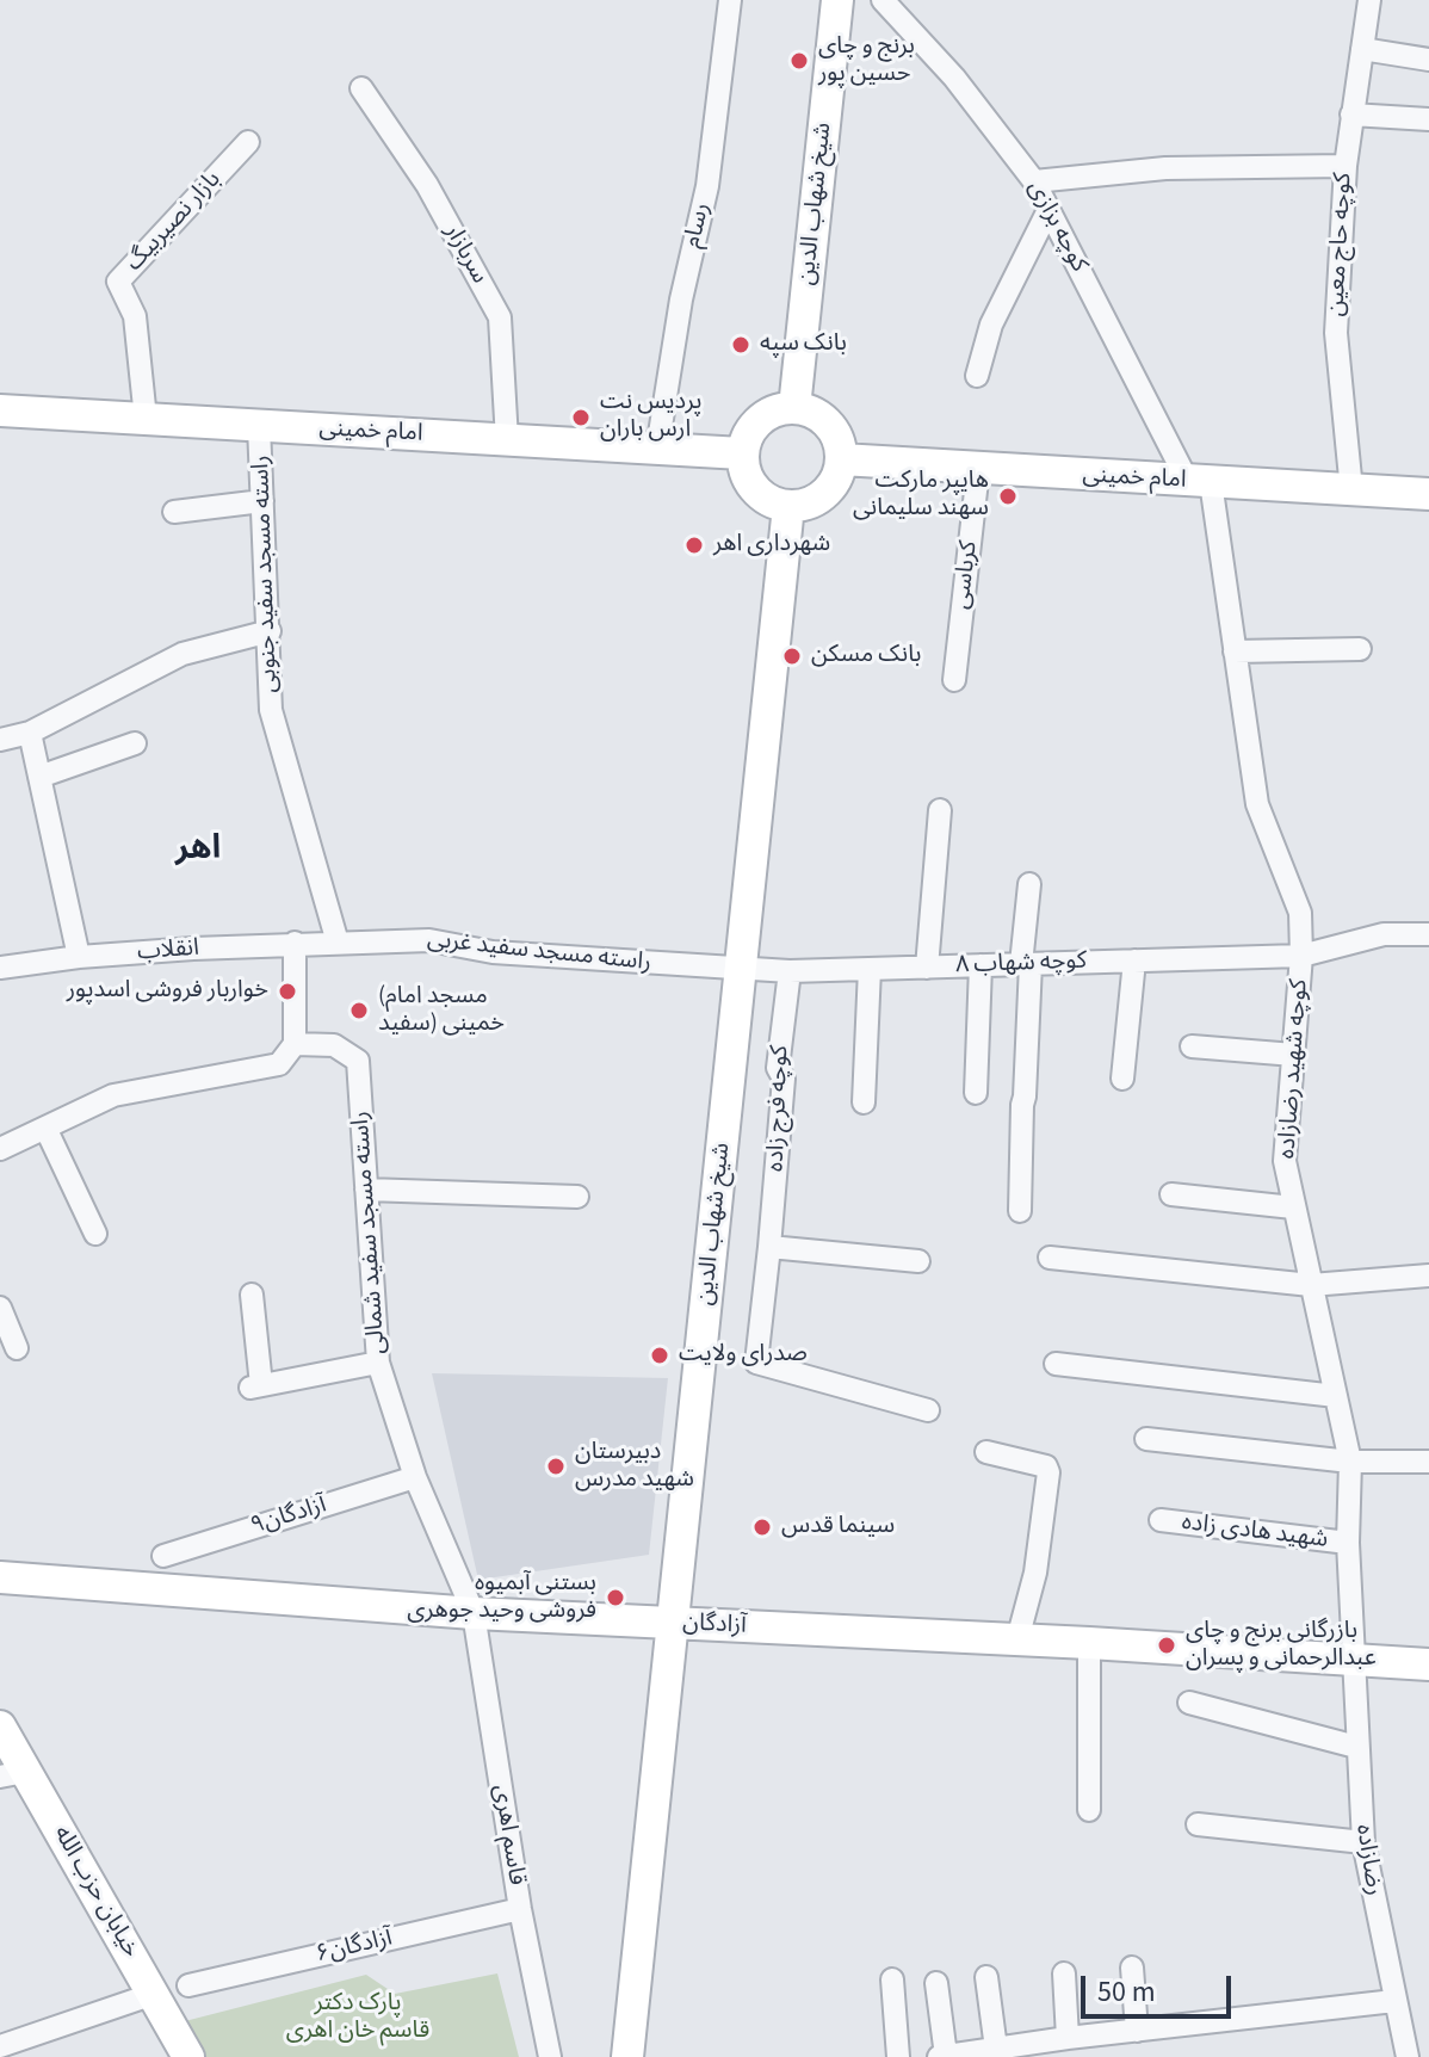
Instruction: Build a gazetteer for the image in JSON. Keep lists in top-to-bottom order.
{
  "streets": {
    "street": [
      "شیخ شهاب الدین",
      "بازار نصیربیگ",
      "رسام",
      "کوچه بزازی",
      "کوچه حاج معین",
      "سربازار",
      "امام خمینی",
      "راسته مسجد سفید جنوبی",
      "کرباسی",
      "انقلاب",
      "راسته مسجد سفید غربی",
      "کوچه شهاب ۸",
      "کوچه شهید رضازاده",
      "کوچه فرج زاده",
      "راسته مسجد سفید شمالی",
      "آزادگان۹",
      "شهید هادی زاده",
      "آزادگان",
      "قاسم اهری",
      "رضازاده",
      "خیابان حزب الله",
      "آزادگان۶"
    ]
  },
  "crossings": [
    ["شیخ شهاب الدین", "امام خمینی"],
    ["شیخ شهاب الدین", "راسته مسجد سفید غربی"],
    ["شیخ شهاب الدین", "کوچه شهاب ۸"],
    ["شیخ شهاب الدین", "آزادگان"],
    ["بازار نصیربیگ", "امام خمینی"],
    ["رسام", "امام خمینی"],
    ["کوچه بزازی", "امام خمینی"],
    ["کوچه بزازی", "کوچه شهید رضازاده"],
    ["کوچه حاج معین", "امام خمینی"],
    ["سربازار", "امام خمینی"],
    ["امام خمینی", "راسته مسجد سفید جنوبی"],
    ["امام خمینی", "کرباسی"],
    ["امام خمینی", "کوچه شهید رضازاده"],
    ["راسته مسجد سفید جنوبی", "انقلاب"],
    ["راسته مسجد سفید جنوبی", "راسته مسجد سفید غربی"],
    ["انقلاب", "راسته مسجد سفید غربی"],
    ["راسته مسجد سفید غربی", "کوچه شهاب ۸"],
    ["کوچه شهاب ۸", "کوچه شهید رضازاده"],
    ["کوچه شهاب ۸", "کوچه فرج زاده"],
    ["کوچه شهید رضازاده", "شهید هادی زاده"],
    ["کوچه شهید رضازاده", "آزادگان"],
    ["کوچه شهید رضازاده", "رضازاده"],
    ["راسته مسجد سفید شمالی", "آزادگان۹"],
    ["راسته مسجد سفید شمالی", "آزادگان"],
    ["راسته مسجد سفید شمالی", "قاسم اهری"],
    ["آزادگان", "قاسم اهری"],
    ["آزادگان", "رضازاده"],
    ["قاسم اهری", "آزادگان۶"]
  ],
  "districts": ["اهر"],
  "parks": ["پارک دکتر قاسم خان اهری"],
  "places": [
    "برنج و چای حسین پور",
    "بانک سپه",
    "پردیس نت ارس باران",
    "هایپر مارکت سهند سلیمانی",
    "شهرداری اهر",
    "بانک مسکن",
    "خواربار فروشی اسدپور",
    "(مسجد امام خمینی (سفید",
    "صدرای ولایت",
    "دبیرستان شهید مدرس",
    "سینما قدس",
    "بستنی آبمیوه فروشی وحید جوهری",
    "بازرگانی برنج و چای عبدالرحمانی و پسران"
  ],
  "scale_bar": "50 m"
}
